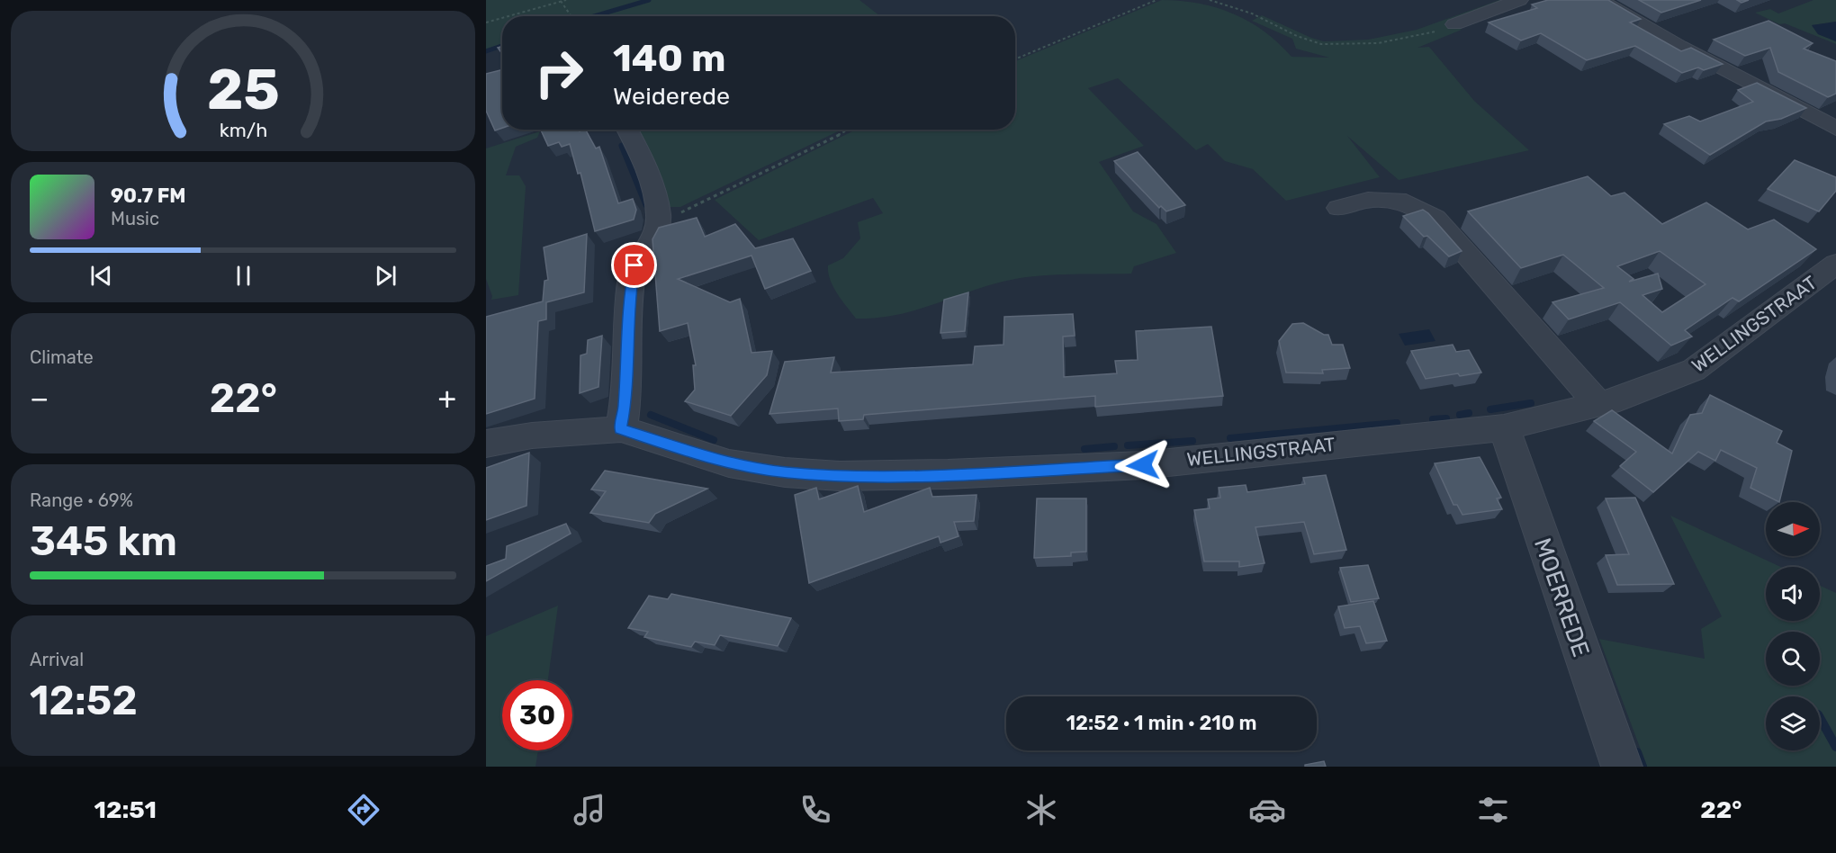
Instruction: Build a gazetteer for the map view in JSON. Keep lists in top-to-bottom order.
{
  "streets": {
    "street": ["WELLINGSTRAAT", "MOERREDE"]
  },
  "crossings": [
    ["WELLINGSTRAAT", "MOERREDE"]
  ],
  "north": "right",
  "page": {
    "turn": ["140 m", "Weiderede"],
    "song": ["90.7 FM", "Music"],
    "tile": [
      "Climate",
      ["Range · 69%", "345 km"],
      ["Arrival", "12:52"]
    ],
    "heat": ["−", "22°", "+"],
    "limit": "30",
    "trip": "12:52 · 1 min · 210 m",
    "tabs": ["12:51", "22°"],
    "gauge": ["25", "km/h"]
  }
}
